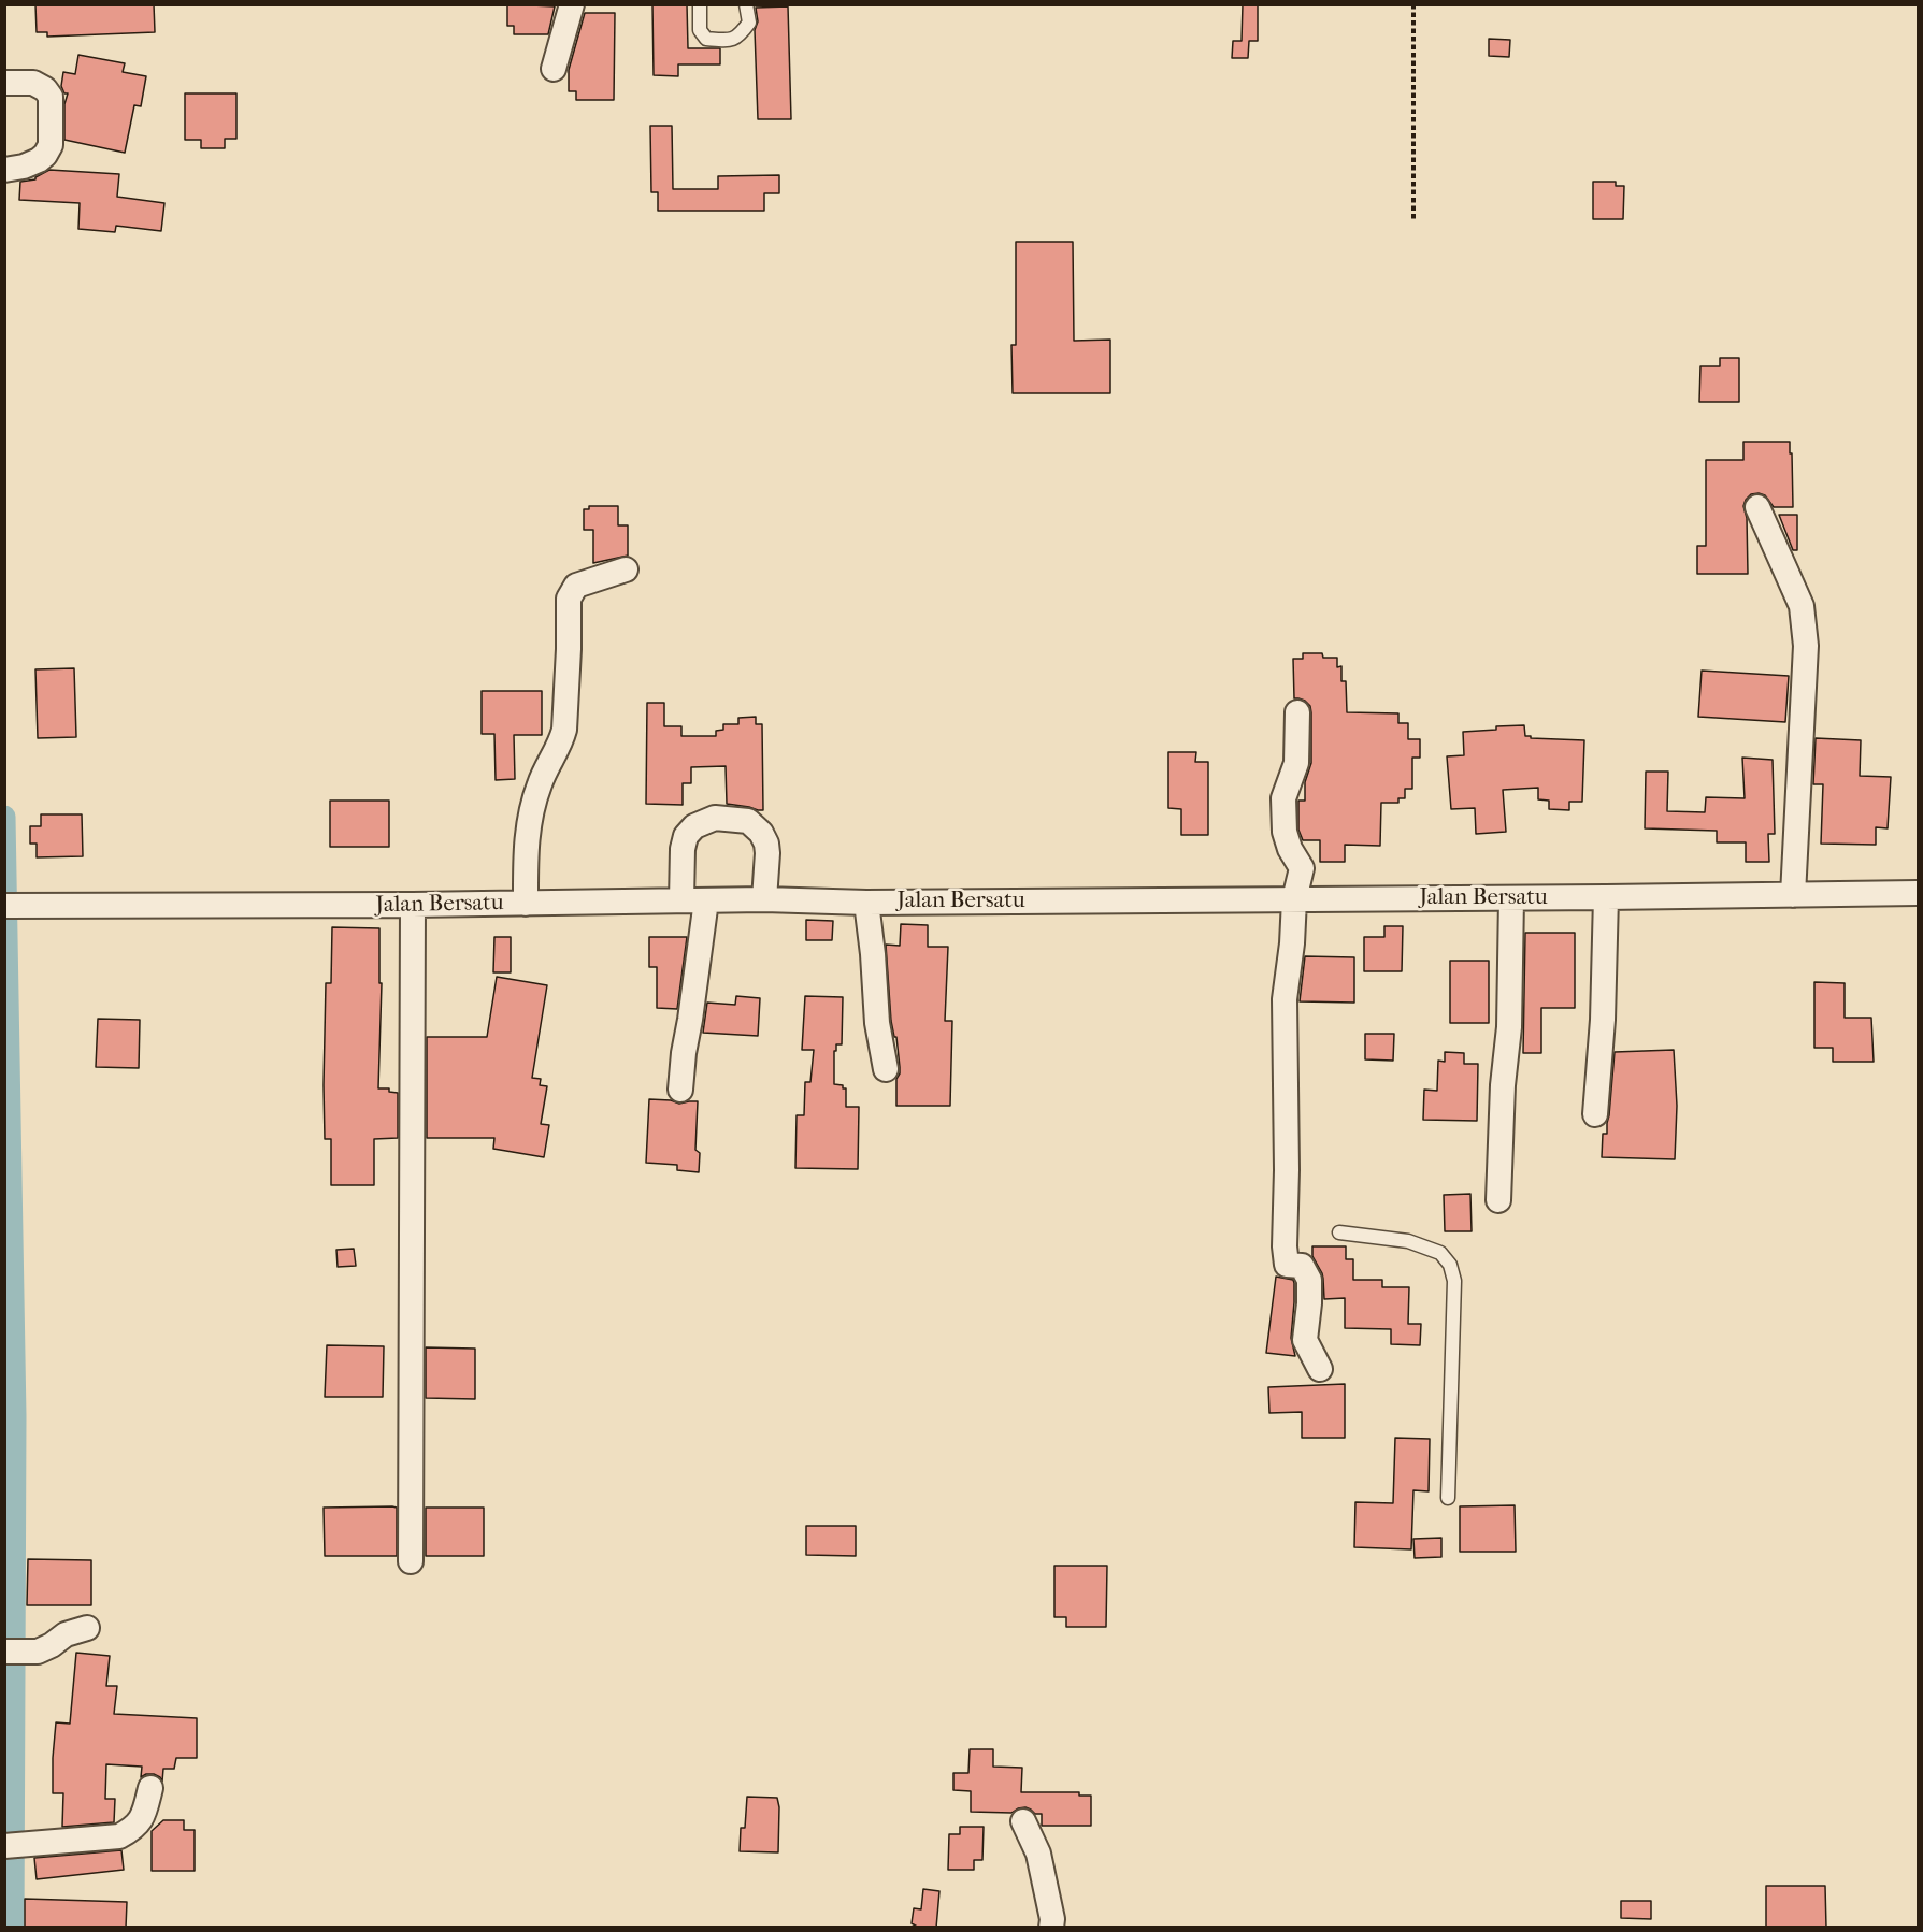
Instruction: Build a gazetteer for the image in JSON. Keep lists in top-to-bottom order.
{
  "streets": {
    "street": ["Jalan Bersatu"]
  }
}
